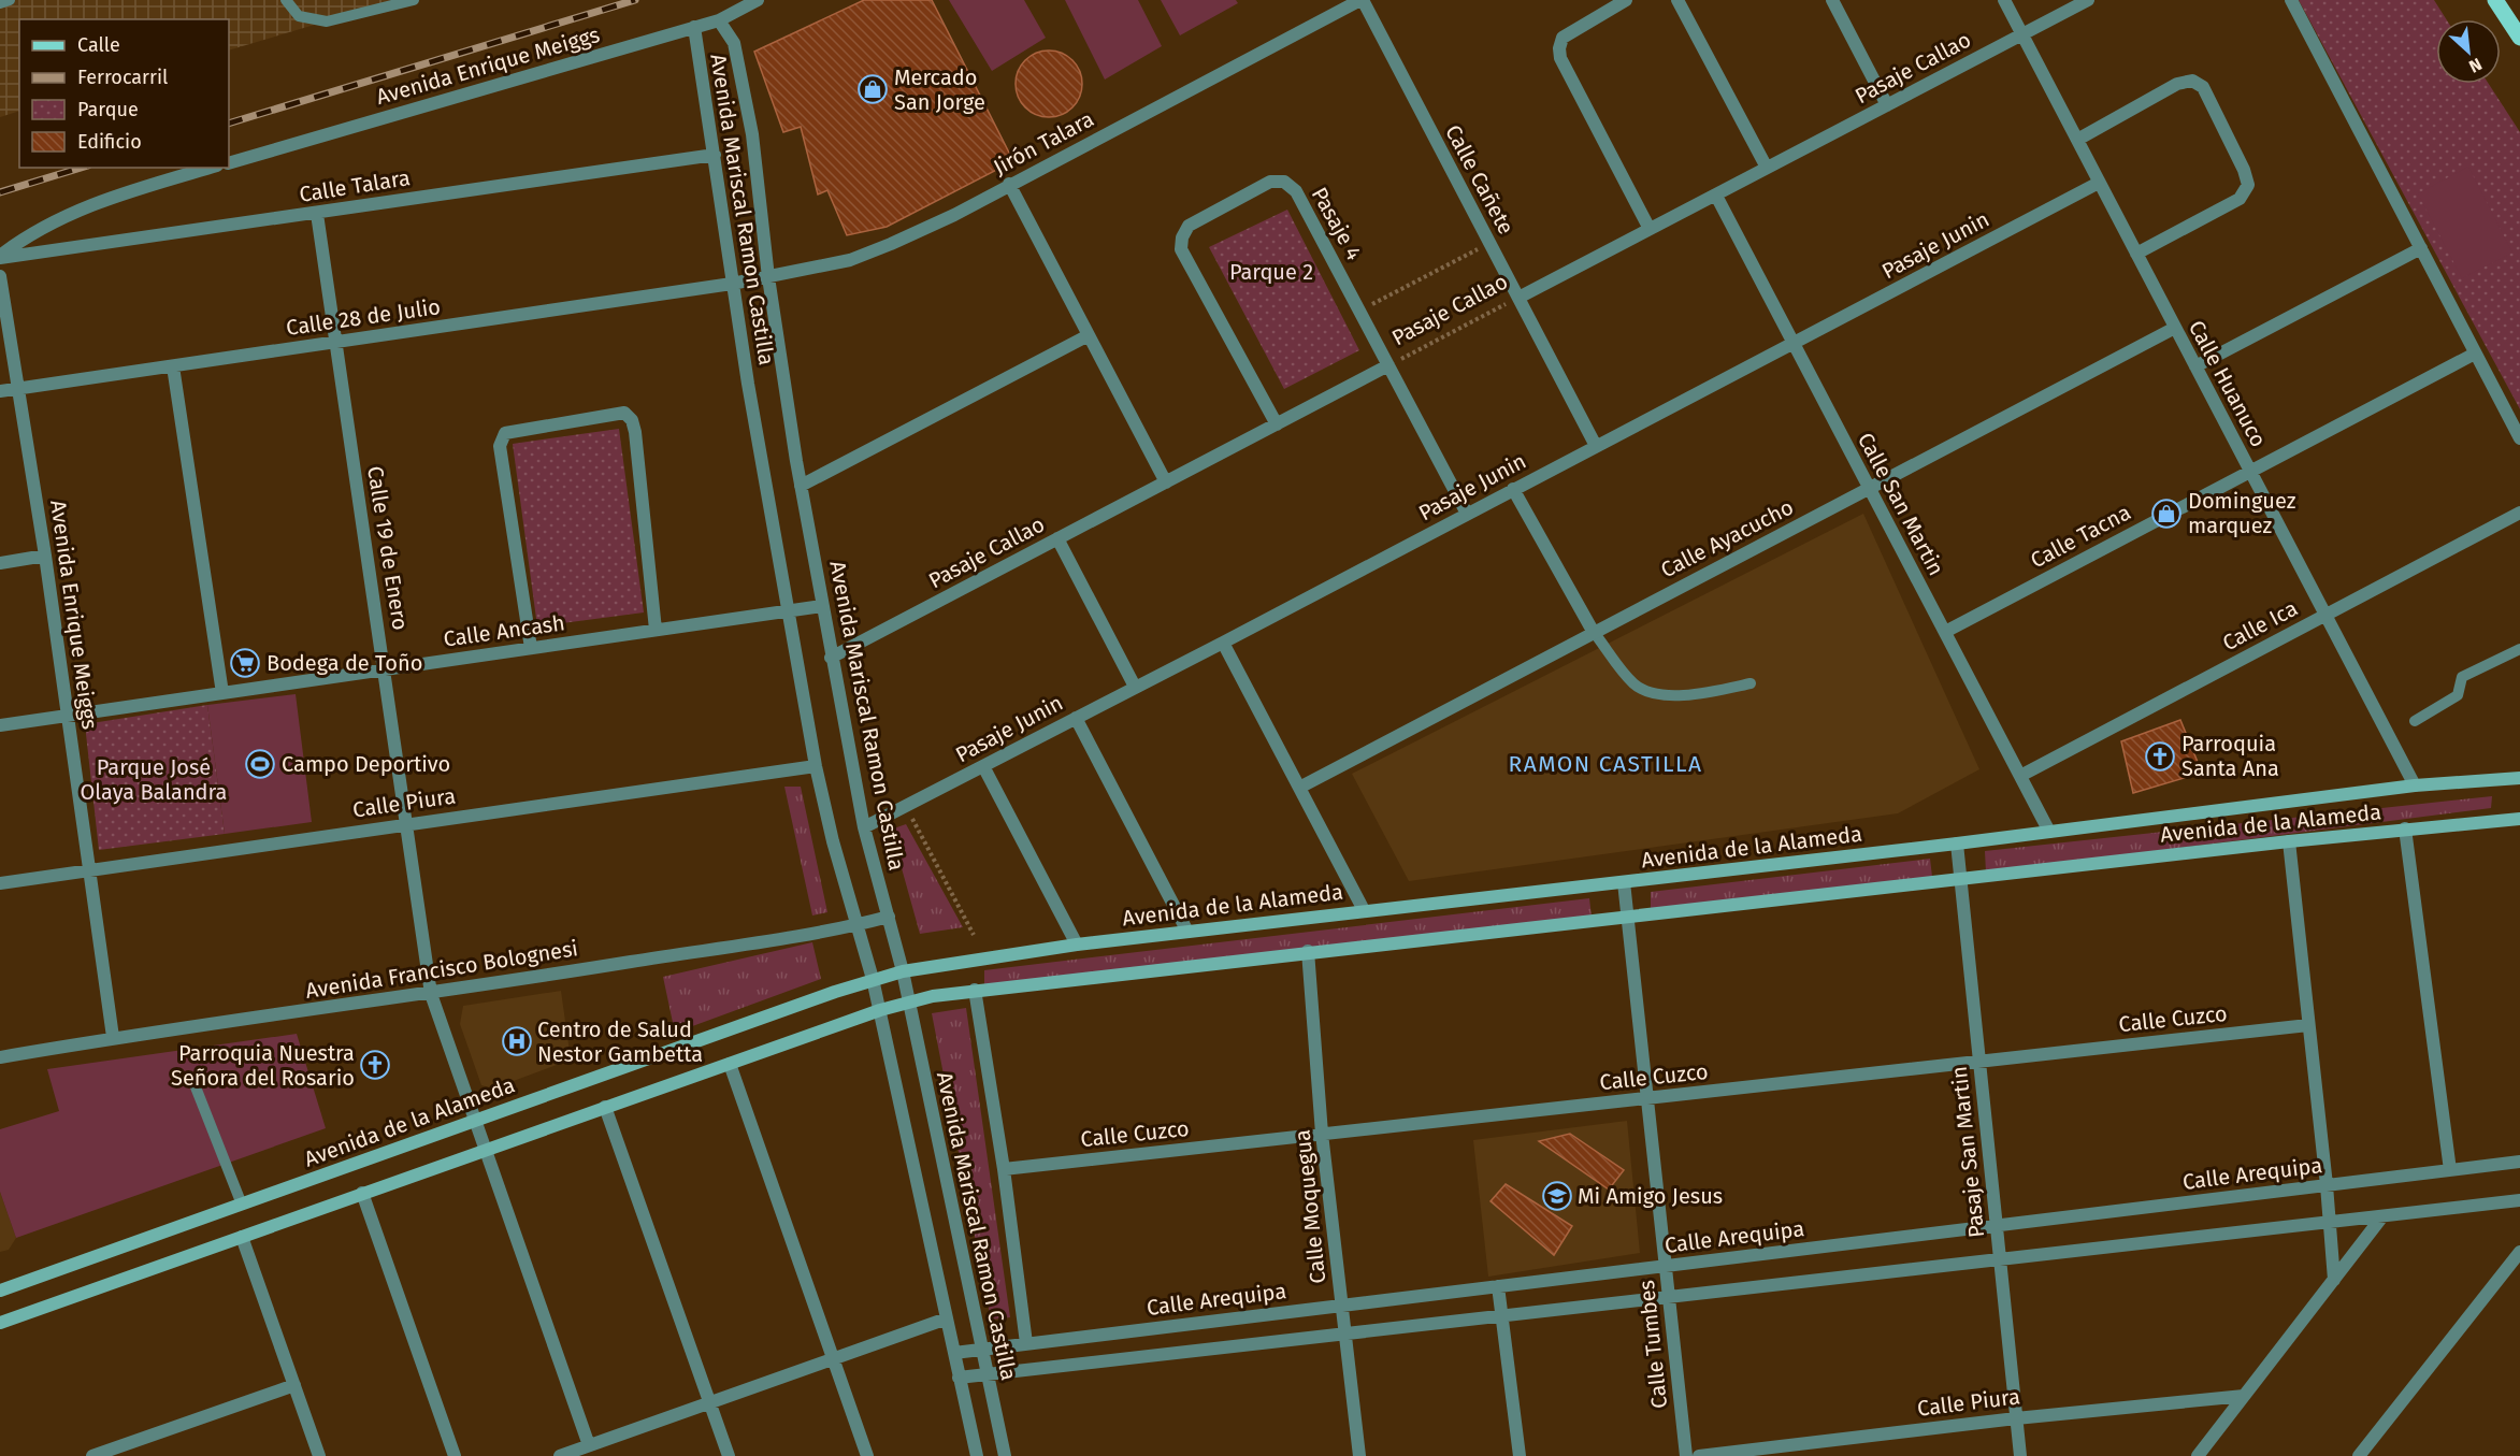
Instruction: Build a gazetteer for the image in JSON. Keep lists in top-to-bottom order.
{
  "streets": {
    "street": [
      "Avenida Enrique Meiggs",
      "Pasaje Callao",
      "Jirón Talara",
      "Calle Cañete",
      "Calle Talara",
      "Avenida Mariscal Ramon Castilla",
      "Pasaje 4",
      "Pasaje Junin",
      "Calle 28 de Julio",
      "Calle Huanuco",
      "Calle San Martin",
      "Calle Tacna",
      "Calle Ayacucho",
      "Calle 19 de Enero",
      "Calle Ica",
      "Calle Ancash",
      "Calle Piura",
      "Avenida de la Alameda",
      "Avenida Francisco Bolognesi",
      "Calle Cuzco",
      "Pasaje San Martin",
      "Calle Arequipa",
      "Calle Moquegua",
      "Calle Tumbes"
    ]
  },
  "crossings": [
    ["Avenida Enrique Meiggs", "Avenida Mariscal Ramon Castilla"],
    ["Avenida Enrique Meiggs", "Calle 28 de Julio"],
    ["Avenida Enrique Meiggs", "Calle Ancash"],
    ["Avenida Enrique Meiggs", "Calle Piura"],
    ["Avenida Enrique Meiggs", "Avenida Francisco Bolognesi"],
    ["Pasaje Callao", "Calle Cañete"],
    ["Pasaje Callao", "Avenida Mariscal Ramon Castilla"],
    ["Pasaje Callao", "Pasaje 4"],
    ["Pasaje Callao", "Calle Huanuco"],
    ["Pasaje Callao", "Calle San Martin"],
    ["Jirón Talara", "Calle Cañete"],
    ["Jirón Talara", "Avenida Mariscal Ramon Castilla"],
    ["Jirón Talara", "Calle 28 de Julio"],
    ["Calle Cañete", "Pasaje Junin"],
    ["Calle Talara", "Avenida Mariscal Ramon Castilla"],
    ["Calle Talara", "Calle 19 de Enero"],
    ["Avenida Mariscal Ramon Castilla", "Pasaje Junin"],
    ["Avenida Mariscal Ramon Castilla", "Calle 28 de Julio"],
    ["Avenida Mariscal Ramon Castilla", "Calle Ancash"],
    ["Avenida Mariscal Ramon Castilla", "Calle Piura"],
    ["Avenida Mariscal Ramon Castilla", "Avenida de la Alameda"],
    ["Avenida Mariscal Ramon Castilla", "Avenida Francisco Bolognesi"],
    ["Avenida Mariscal Ramon Castilla", "Calle Arequipa"],
    ["Pasaje 4", "Pasaje Junin"],
    ["Pasaje Junin", "Calle Huanuco"],
    ["Pasaje Junin", "Calle San Martin"],
    ["Calle 28 de Julio", "Calle 19 de Enero"],
    ["Calle Huanuco", "Calle Tacna"],
    ["Calle Huanuco", "Calle Ayacucho"],
    ["Calle Huanuco", "Calle Ica"],
    ["Calle Huanuco", "Avenida de la Alameda"],
    ["Calle San Martin", "Calle Tacna"],
    ["Calle San Martin", "Calle Ayacucho"],
    ["Calle San Martin", "Calle Ica"],
    ["Calle San Martin", "Avenida de la Alameda"],
    ["Calle 19 de Enero", "Calle Ancash"],
    ["Calle 19 de Enero", "Calle Piura"],
    ["Calle 19 de Enero", "Avenida de la Alameda"],
    ["Calle 19 de Enero", "Avenida Francisco Bolognesi"],
    ["Calle Piura", "Pasaje San Martin"],
    ["Avenida de la Alameda", "Pasaje San Martin"],
    ["Avenida de la Alameda", "Calle Moquegua"],
    ["Avenida de la Alameda", "Calle Tumbes"],
    ["Calle Cuzco", "Pasaje San Martin"],
    ["Calle Cuzco", "Calle Moquegua"],
    ["Calle Cuzco", "Calle Tumbes"],
    ["Pasaje San Martin", "Calle Arequipa"],
    ["Calle Arequipa", "Calle Moquegua"],
    ["Calle Arequipa", "Calle Tumbes"]
  ],
  "districts": ["RAMON CASTILLA"],
  "parks": ["Parque 2", "Parque José Olaya Balandra"],
  "places": {
    "shop": ["Mercado San Jorge", "Dominguez marquez"],
    "supermarket": ["Bodega de Toño"],
    "church": ["Parroquia Santa Ana", "Parroquia Nuestra Señora del Rosario"],
    "sports": ["Campo Deportivo"],
    "hospital": ["Centro de Salud Nestor Gambetta"],
    "school or university": ["Mi Amigo Jesus"]
  },
  "legend": [
    "Calle",
    "Ferrocarril",
    "Parque",
    "Edificio"
  ],
  "north": "bottom right"
}
